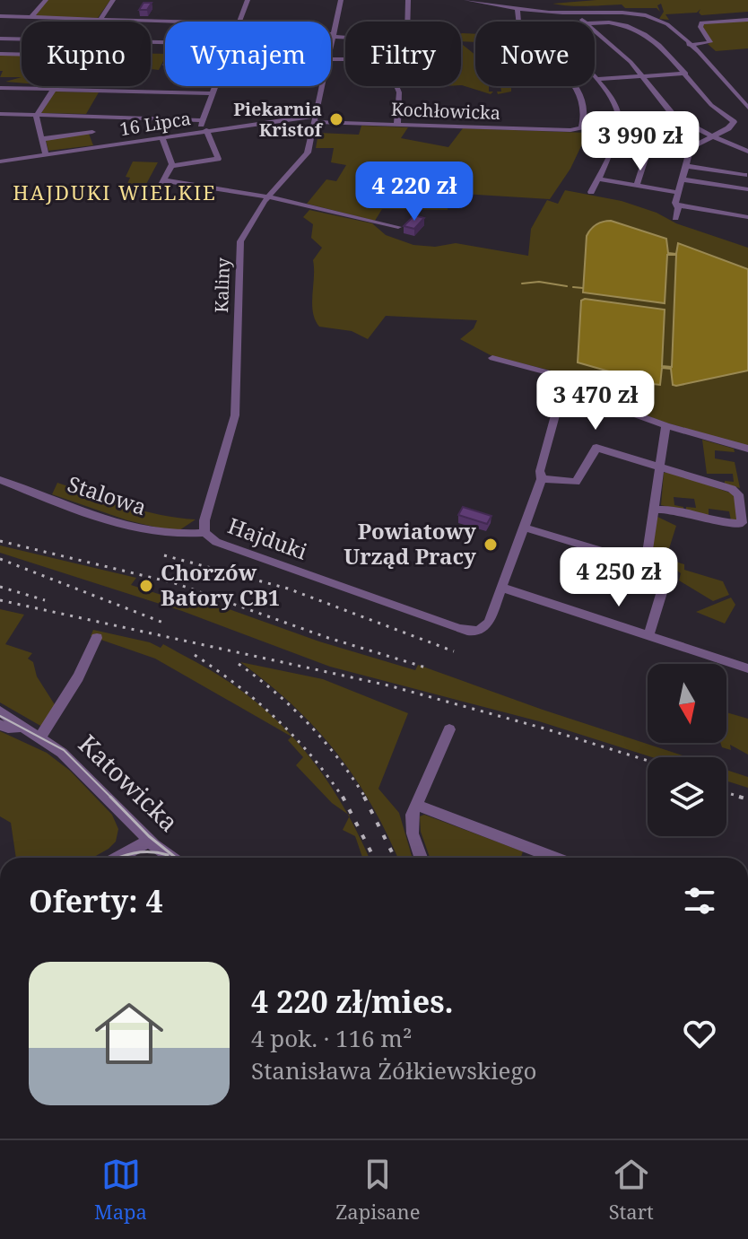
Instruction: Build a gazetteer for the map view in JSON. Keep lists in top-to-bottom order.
{
  "streets": {
    "street": [
      "Kochłowicka",
      "16 Lipca",
      "Kaliny",
      "Stalowa",
      "Hajduki",
      "Katowicka"
    ]
  },
  "crossings": [
    ["Kochłowicka", "16 Lipca"],
    ["Kochłowicka", "Kaliny"],
    ["16 Lipca", "Kaliny"],
    ["Kaliny", "Stalowa"],
    ["Kaliny", "Hajduki"],
    ["Stalowa", "Hajduki"]
  ],
  "districts": ["HAJDUKI WIELKIE"],
  "places": ["Piekarnia Kristof", "Powiatowy Urząd Pracy", "Chorzów Batory CB1"],
  "north": "bottom",
  "page": {
    "chip": [
      "Kupno",
      "Wynajem",
      "Filtry",
      "Nowe"
    ],
    "price": [
      "3 990 zł",
      "4 220 zł",
      "3 470 zł",
      "4 250 zł"
    ],
    "heading": "Oferty: 4",
    "list": [
      {
        "name": "4 220 zł/mies.",
        "note": "4 pok. · 116 m² · Stanisława Żółkiewskiego"
      }
    ],
    "tabs": ["Mapa", "Zapisane", "Start"]
  }
}
